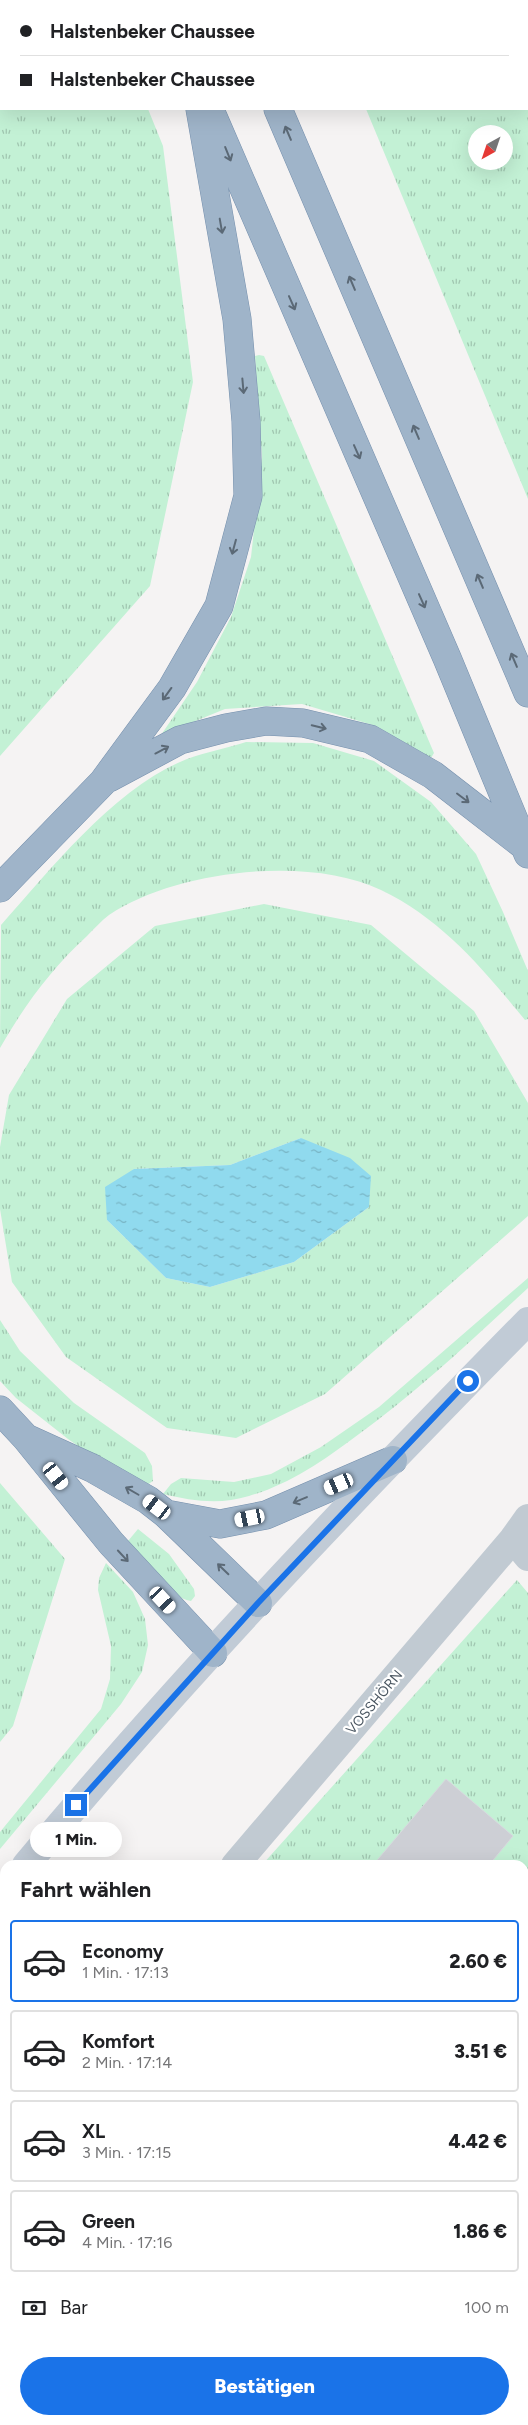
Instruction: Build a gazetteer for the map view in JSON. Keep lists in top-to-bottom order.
{
  "streets": {
    "street": ["VOSSHÖRN"]
  },
  "north": "bottom left",
  "page": {
    "banner": ["Halstenbeker Chaussee", "Halstenbeker Chaussee"],
    "bubble": "1 Min.",
    "heading": "Fahrt wählen",
    "list": [
      {
        "name": "Economy",
        "note": "1 Min. · 17:13",
        "value": "2.60 €"
      },
      {
        "name": "Komfort",
        "note": "2 Min. · 17:14",
        "value": "3.51 €"
      },
      {
        "name": "XL",
        "note": "3 Min. · 17:15",
        "value": "4.42 €"
      },
      {
        "name": "Green",
        "note": "4 Min. · 17:16",
        "value": "1.86 €"
      }
    ],
    "pay": ["Bar", "100 m"],
    "buttons": "Bestätigen"
  }
}
